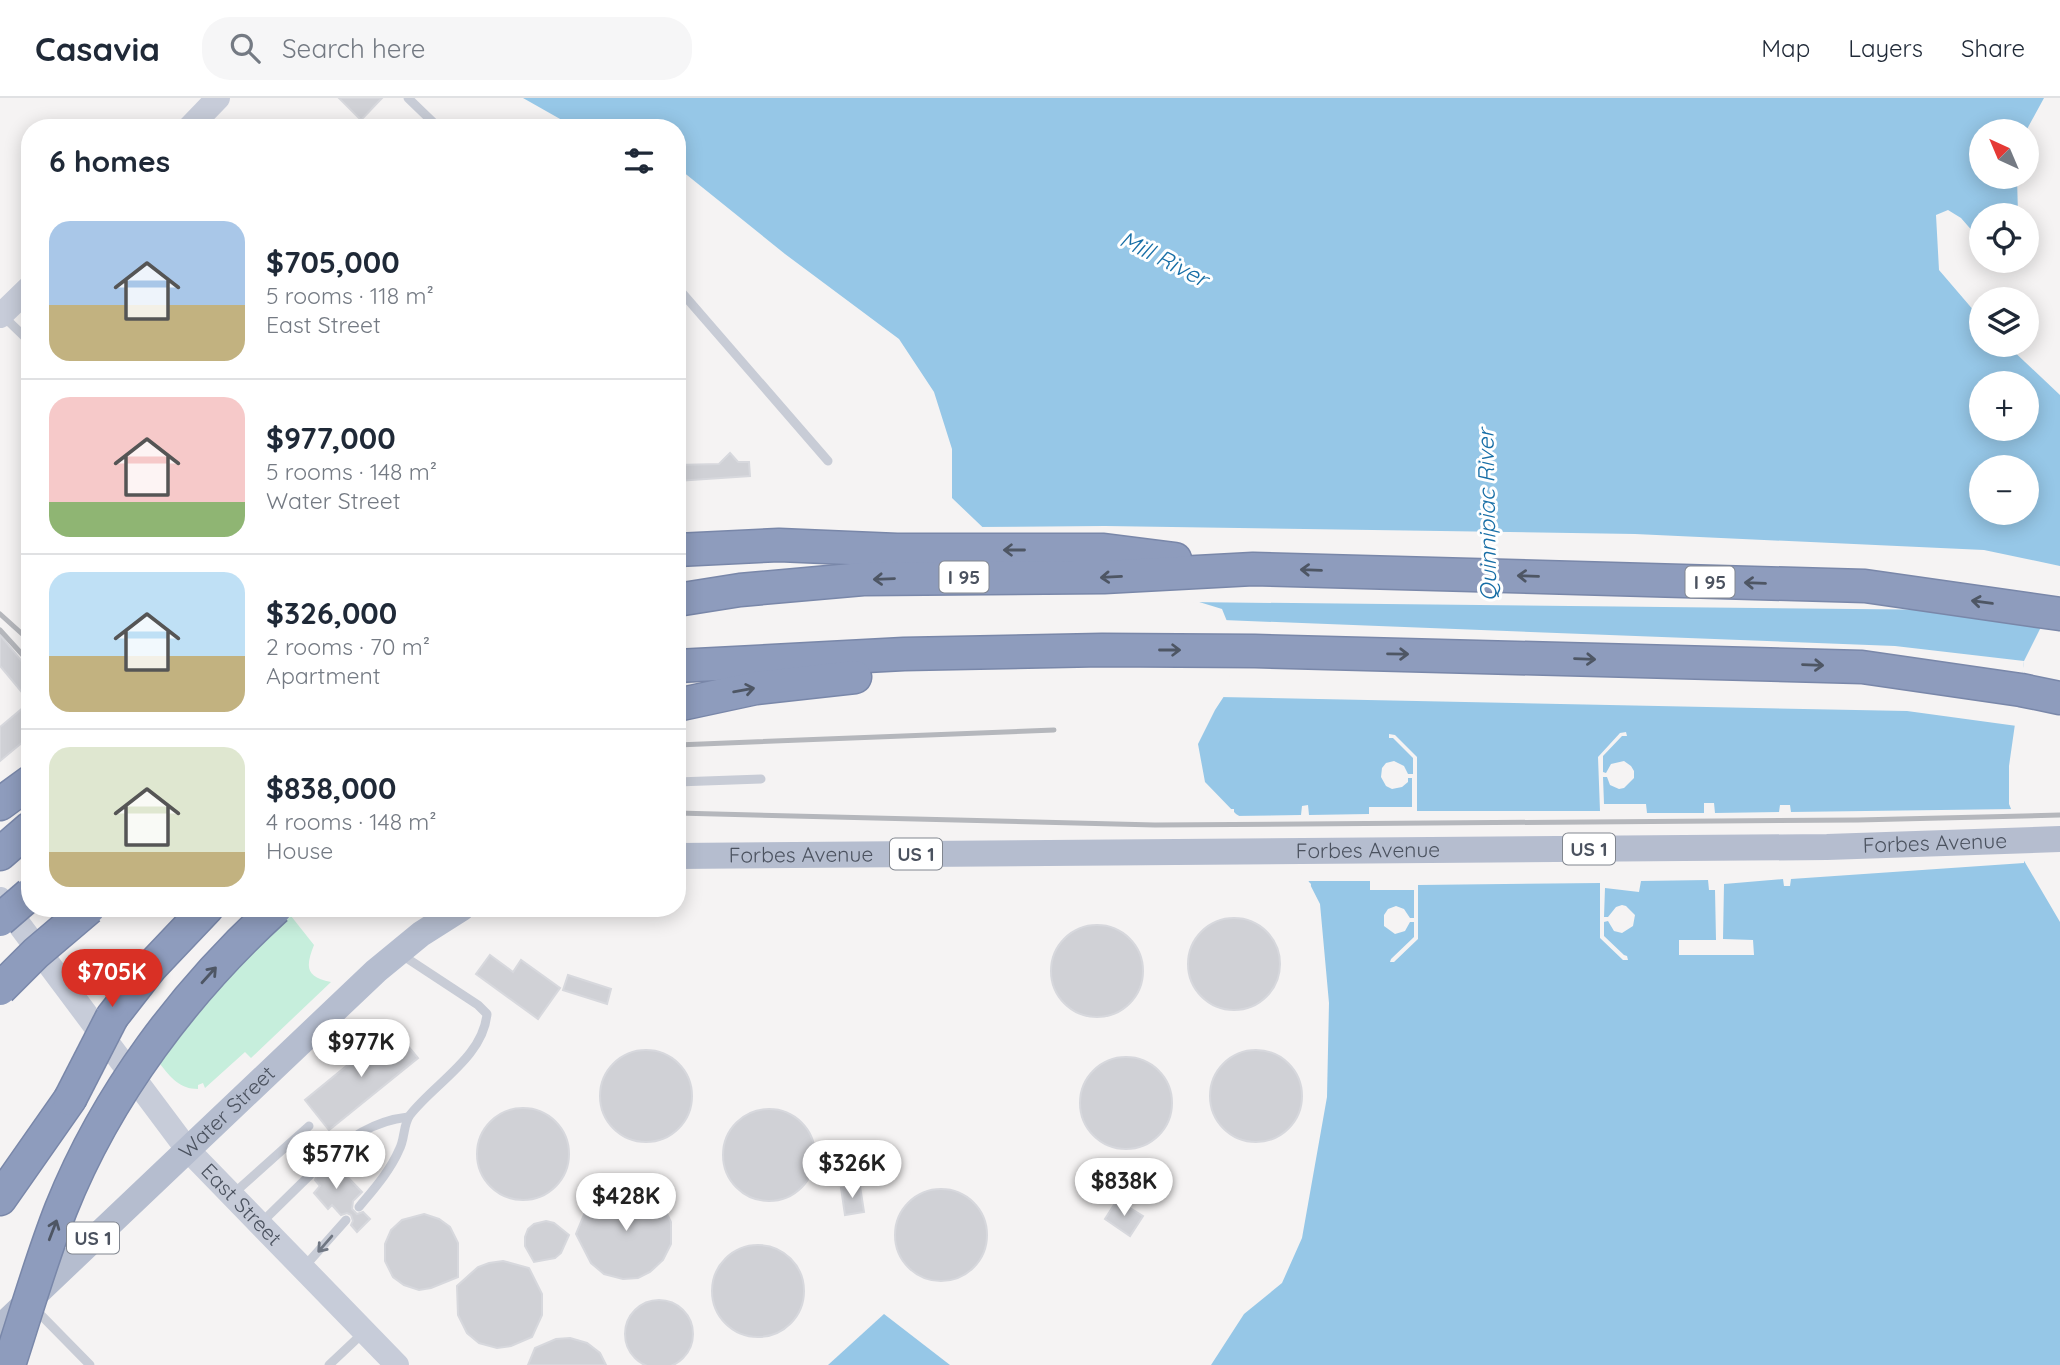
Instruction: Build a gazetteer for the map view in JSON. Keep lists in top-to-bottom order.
{
  "streets": {
    "highway": ["I 95"],
    "main road": [
      "Forbes Avenue",
      "US 1",
      "Water Street",
      "East Street"
    ]
  },
  "crossings": [
    ["Water Street", "East Street"]
  ],
  "water": ["Mill River", "Quinnipiac River"],
  "north": "top left",
  "page": {
    "header": "Casavia",
    "search": "Search here",
    "nav": ["Map", "Layers", "Share"],
    "map_buttons": ["+", "−"],
    "heading": "6 homes",
    "list": [
      {
        "name": "$705,000",
        "note": "5 rooms · 118 m² · East Street"
      },
      {
        "name": "$977,000",
        "note": "5 rooms · 148 m² · Water Street"
      },
      {
        "name": "$326,000",
        "note": "2 rooms · 70 m² · Apartment"
      },
      {
        "name": "$838,000",
        "note": "4 rooms · 148 m² · House"
      }
    ],
    "price": [
      "$705K",
      "$977K",
      "$577K",
      "$326K",
      "$838K",
      "$428K"
    ]
  }
}
